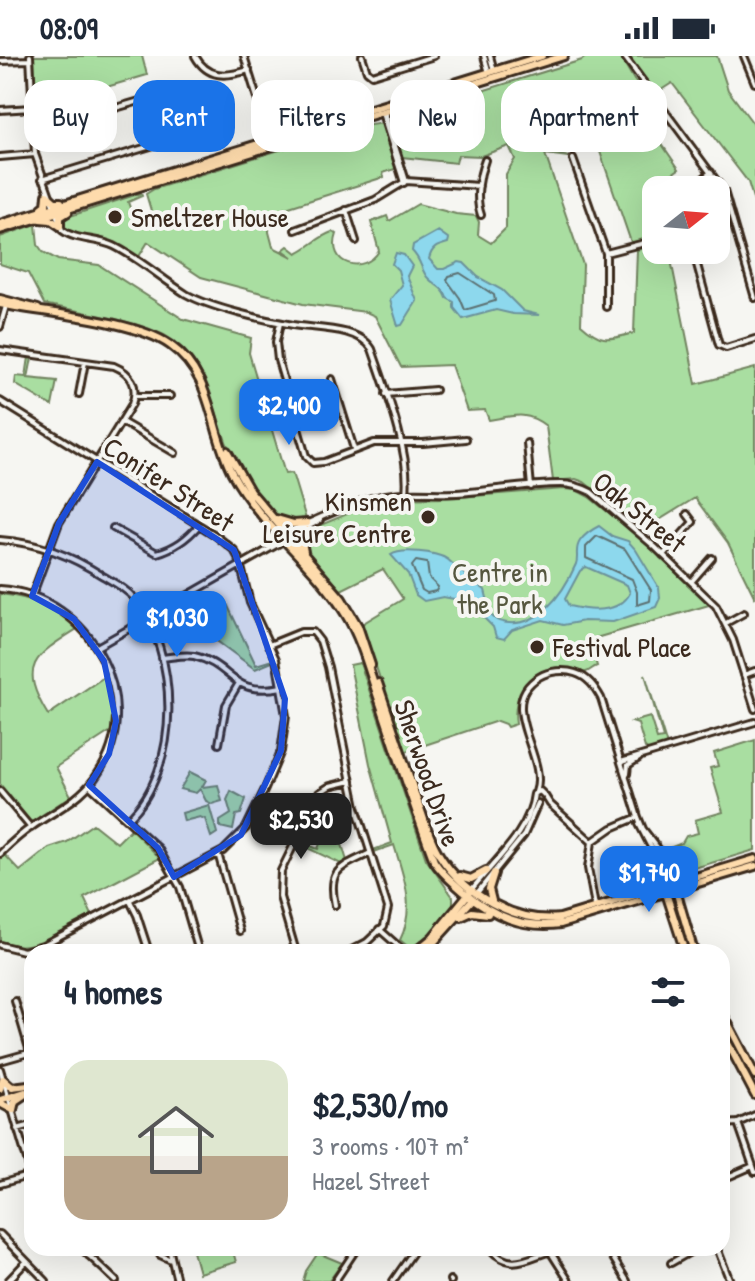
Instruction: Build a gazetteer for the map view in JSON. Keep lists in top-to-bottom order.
{
  "streets": {
    "main road": ["Sherwood Drive"],
    "street": ["Conifer Street", "Oak Street"]
  },
  "crossings": [
    ["Conifer Street", "Oak Street"],
    ["Oak Street", "Sherwood Drive"]
  ],
  "parks": ["Centre in the Park"],
  "places": ["Smeltzer House", "Kinsmen Leisure Centre", "Festival Place"],
  "north": "right",
  "page": {
    "status": "08:09",
    "chip": [
      "Buy",
      "Rent",
      "Filters",
      "New",
      "Apartment"
    ],
    "price": [
      "$2,400",
      "$1,030",
      "$2,530",
      "$1,740"
    ],
    "heading": "4 homes",
    "list": [
      {
        "name": "$2,530/mo",
        "note": "3 rooms · 107 m² · Hazel Street"
      }
    ]
  }
}
